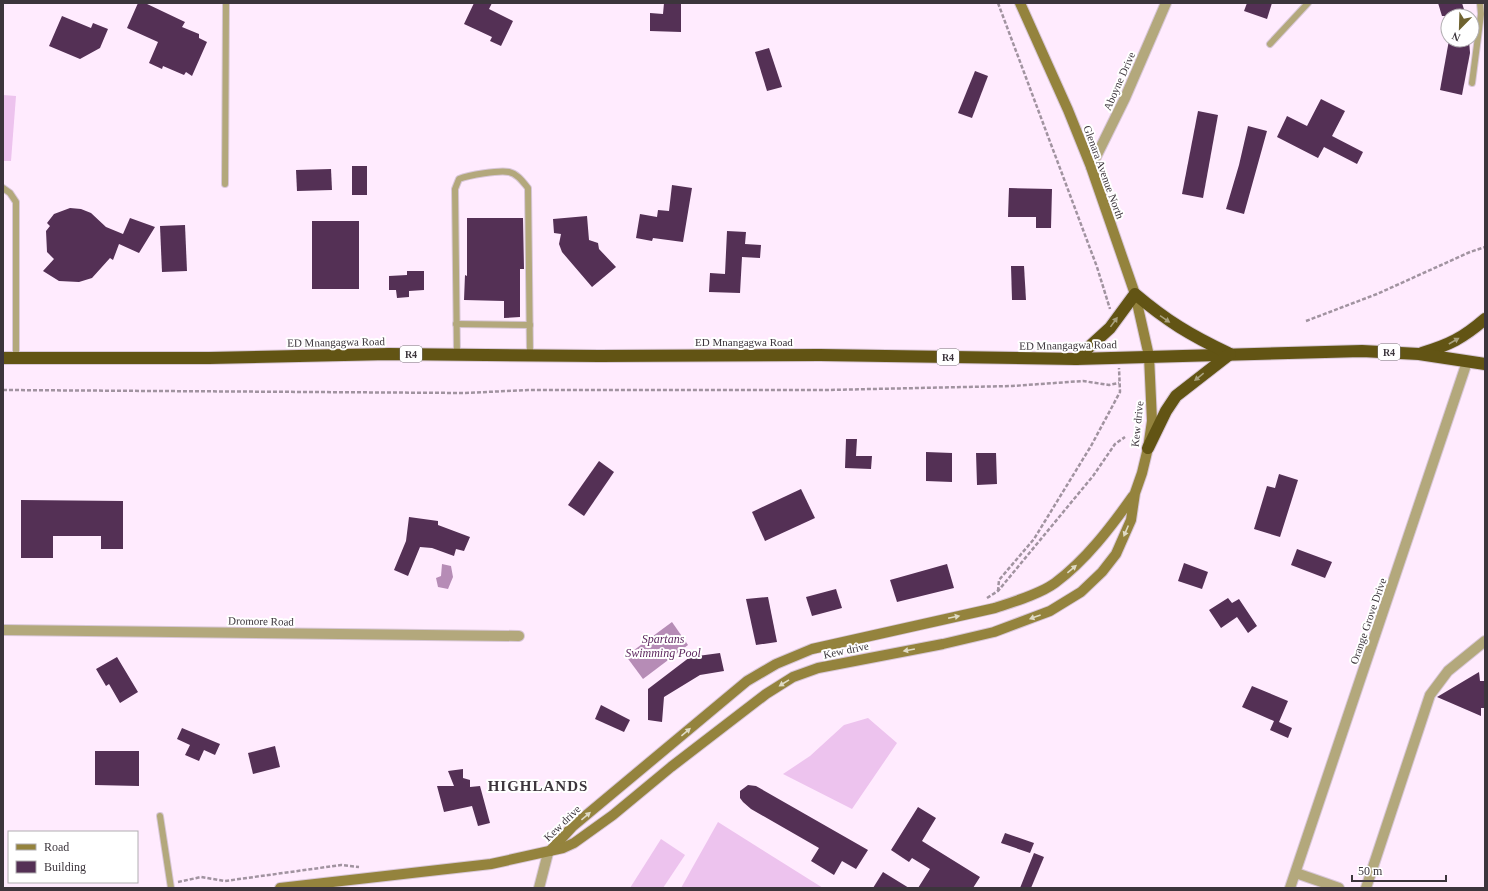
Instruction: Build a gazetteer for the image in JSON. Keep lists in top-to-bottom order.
{
  "streets": {
    "highway": ["ED Mnangagwa Road", "R4"],
    "street": [
      "Aboyne Drive",
      "Glenara Avenue North",
      "Kew drive",
      "Dromore Road",
      "Orange Grove Drive"
    ]
  },
  "crossings": [
    ["Aboyne Drive", "Glenara Avenue North"],
    ["Glenara Avenue North", "ED Mnangagwa Road"],
    ["Glenara Avenue North", "Kew drive"],
    ["ED Mnangagwa Road", "Kew drive"],
    ["ED Mnangagwa Road", "Orange Grove Drive"]
  ],
  "districts": ["HIGHLANDS"],
  "water": ["Spartans Swimming Pool"],
  "legend": ["Road", "Building"],
  "scale_bar": "50 m",
  "north": "bottom left"
}
